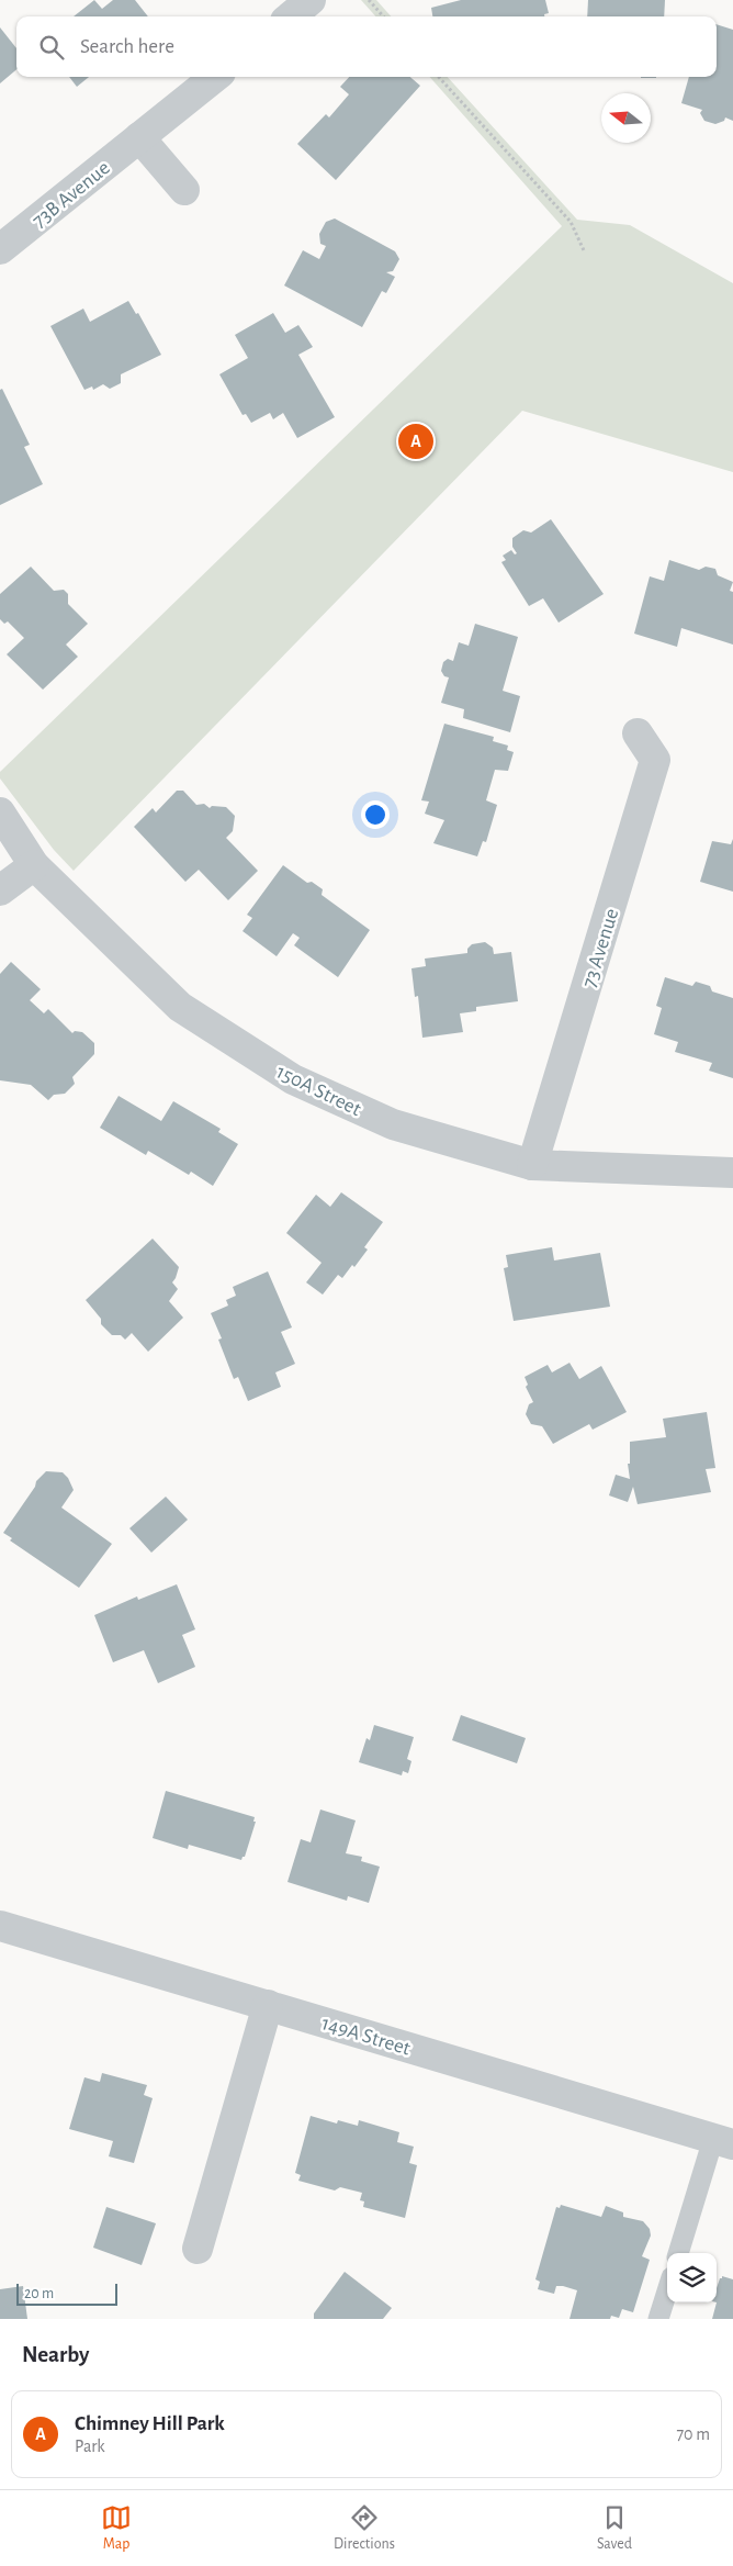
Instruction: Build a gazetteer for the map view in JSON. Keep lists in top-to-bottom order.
{
  "streets": {
    "street": [
      "73B Avenue",
      "73 Avenue",
      "150A Street",
      "149A Street"
    ]
  },
  "crossings": [
    ["73 Avenue", "150A Street"]
  ],
  "scale_bar": "20 m",
  "north": "left",
  "page": {
    "search": "Search here",
    "pins": "A",
    "scale": "20 m",
    "heading": "Nearby",
    "list": [
      {
        "mark": "A",
        "name": "Chimney Hill Park",
        "note": "Park",
        "value": "70 m"
      }
    ],
    "nav": ["Map", "Directions", "Saved"]
  }
}
